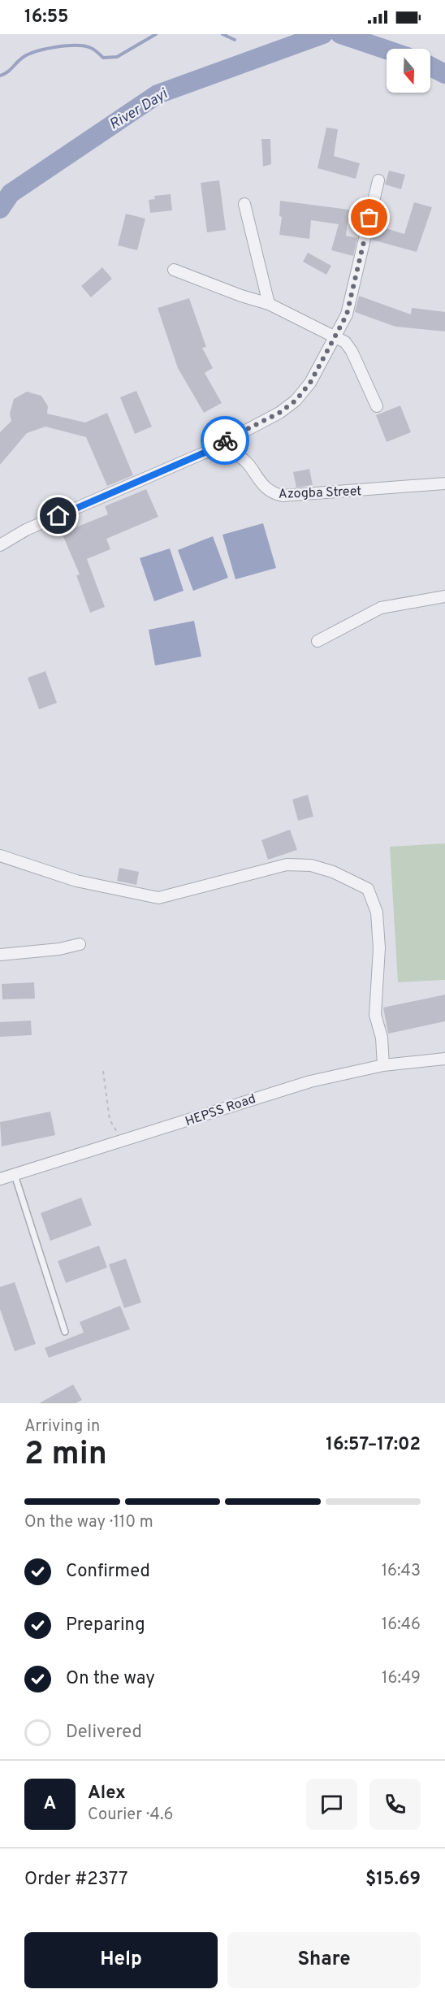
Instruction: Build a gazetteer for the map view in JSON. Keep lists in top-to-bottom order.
{
  "streets": {
    "street": ["Azogba Street", "HEPSS Road"]
  },
  "water": ["River Dayi"],
  "north": "bottom",
  "page": {
    "status": "16:55",
    "heading": ["2 min", "Arriving in", "16:57–17:02"],
    "panel": [
      "Alex",
      "Courier · 4.6",
      "Order #2377",
      "$15.69"
    ],
    "bar": "On the way · 110 m",
    "list": [
      ["Confirmed", "16:43"],
      ["Preparing", "16:46"],
      ["On the way", "16:49"],
      "Delivered"
    ],
    "round": "A",
    "buttons": ["Help", "Share"]
  }
}
